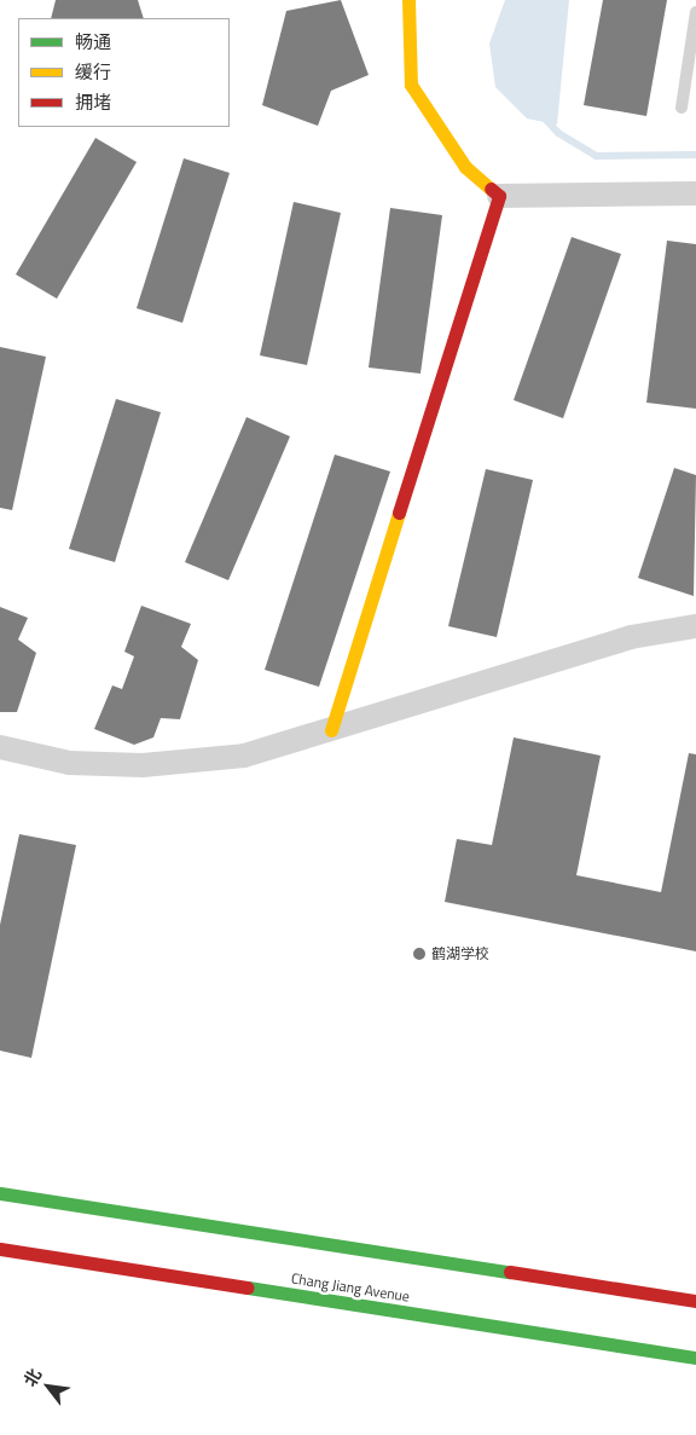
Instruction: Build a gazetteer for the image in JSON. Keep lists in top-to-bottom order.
{
  "streets": {
    "main road": ["Chang Jiang Avenue"]
  },
  "places": ["鹤湖学校"],
  "legend": ["畅通", "缓行", "拥堵"],
  "north": "top left"
}
